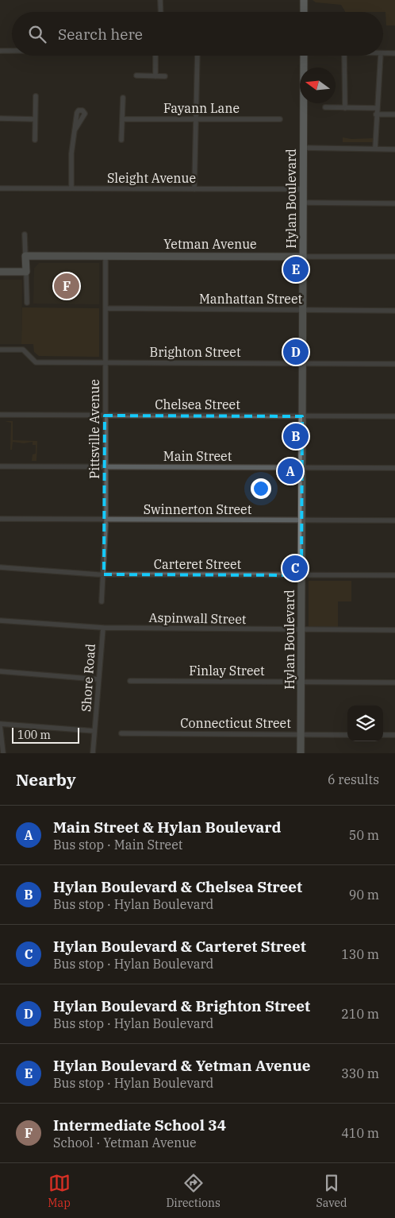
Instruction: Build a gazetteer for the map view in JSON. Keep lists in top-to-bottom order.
{
  "streets": {
    "main road": ["Hylan Boulevard"],
    "street": [
      "Fayann Lane",
      "Sleight Avenue",
      "Yetman Avenue",
      "Manhattan Street",
      "Brighton Street",
      "Chelsea Street",
      "Pittsville Avenue",
      "Main Street",
      "Swinnerton Street",
      "Carteret Street",
      "Aspinwall Street",
      "Finlay Street",
      "Shore Road",
      "Connecticut Street"
    ]
  },
  "crossings": [
    ["Sleight Avenue", "Hylan Boulevard"],
    ["Hylan Boulevard", "Yetman Avenue"],
    ["Hylan Boulevard", "Manhattan Street"],
    ["Hylan Boulevard", "Brighton Street"],
    ["Hylan Boulevard", "Chelsea Street"],
    ["Hylan Boulevard", "Main Street"],
    ["Hylan Boulevard", "Swinnerton Street"],
    ["Hylan Boulevard", "Carteret Street"],
    ["Hylan Boulevard", "Aspinwall Street"],
    ["Hylan Boulevard", "Finlay Street"],
    ["Hylan Boulevard", "Connecticut Street"],
    ["Yetman Avenue", "Pittsville Avenue"],
    ["Manhattan Street", "Pittsville Avenue"],
    ["Brighton Street", "Pittsville Avenue"],
    ["Chelsea Street", "Pittsville Avenue"],
    ["Pittsville Avenue", "Main Street"],
    ["Pittsville Avenue", "Swinnerton Street"],
    ["Pittsville Avenue", "Carteret Street"],
    ["Aspinwall Street", "Shore Road"]
  ],
  "scale_bar": "100 m",
  "north": "left",
  "page": {
    "search": "Search here",
    "pins": [
      "E",
      "F",
      "D",
      "B",
      "A",
      "C"
    ],
    "scale": "100 m",
    "heading": ["Nearby", "6 results"],
    "list": [
      {
        "mark": "A",
        "name": "Main Street & Hylan Boulevard",
        "note": "Bus stop · Main Street",
        "value": "50 m"
      },
      {
        "mark": "B",
        "name": "Hylan Boulevard & Chelsea Street",
        "note": "Bus stop · Hylan Boulevard",
        "value": "90 m"
      },
      {
        "mark": "C",
        "name": "Hylan Boulevard & Carteret Street",
        "note": "Bus stop · Hylan Boulevard",
        "value": "130 m"
      },
      {
        "mark": "D",
        "name": "Hylan Boulevard & Brighton Street",
        "note": "Bus stop · Hylan Boulevard",
        "value": "210 m"
      },
      {
        "mark": "E",
        "name": "Hylan Boulevard & Yetman Avenue",
        "note": "Bus stop · Hylan Boulevard",
        "value": "330 m"
      },
      {
        "mark": "F",
        "name": "Intermediate School 34",
        "note": "School · Yetman Avenue",
        "value": "410 m"
      }
    ],
    "nav": ["Map", "Directions", "Saved"]
  }
}
